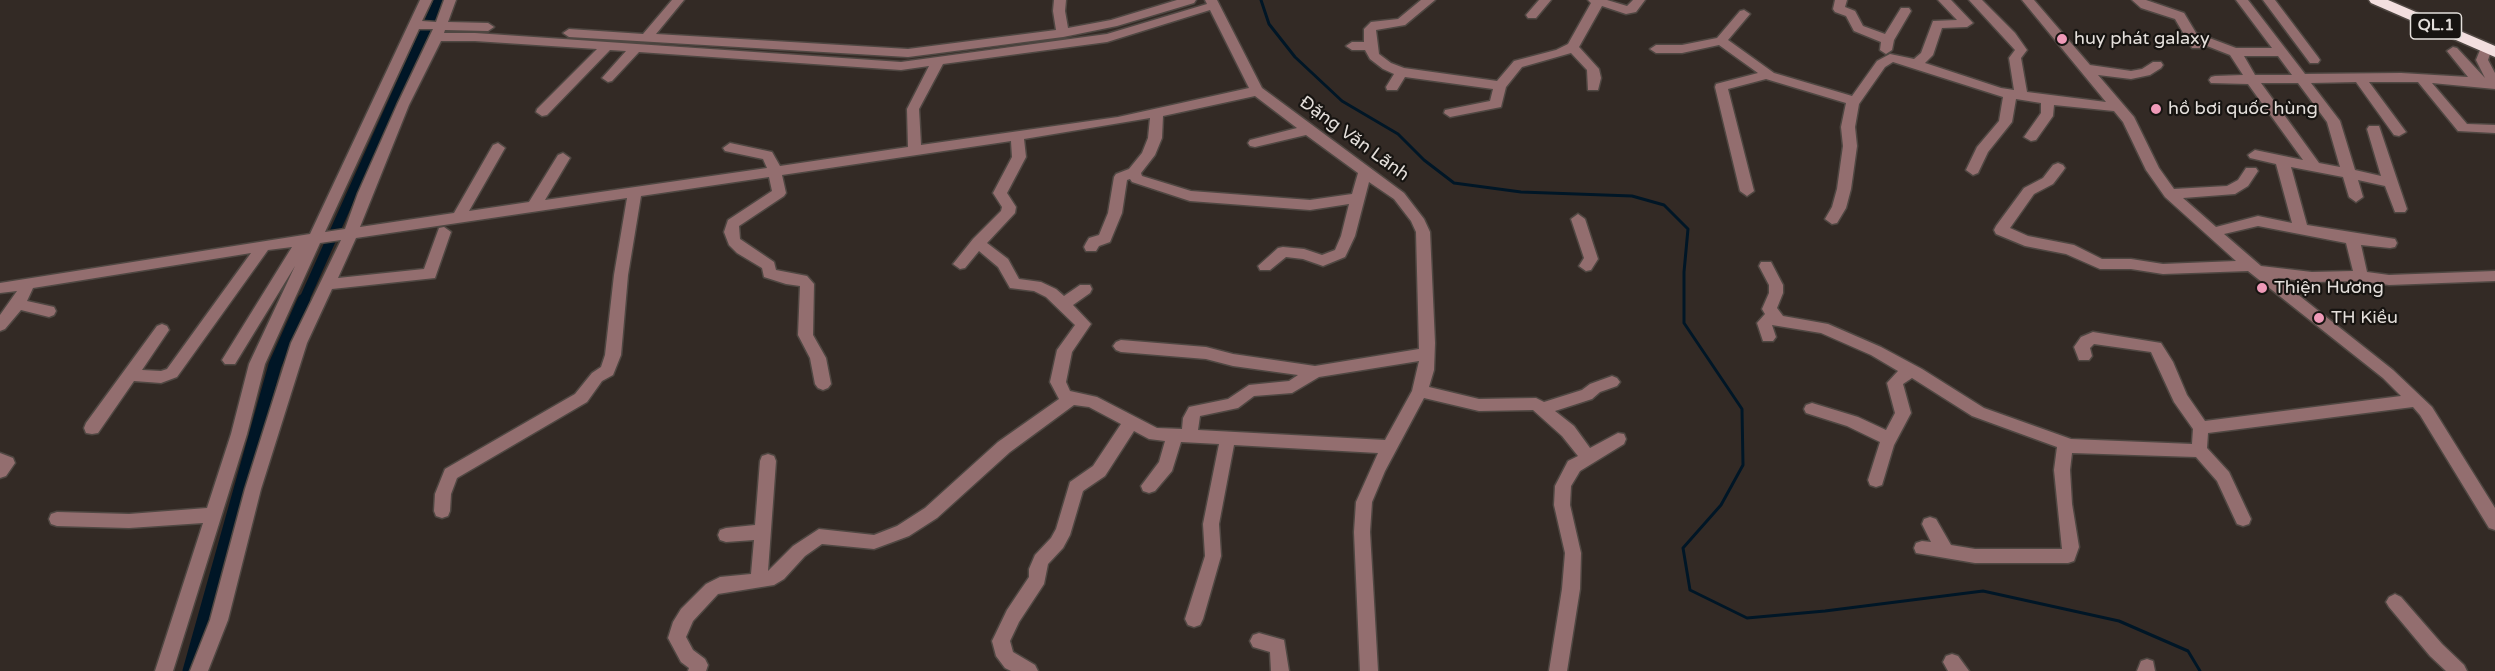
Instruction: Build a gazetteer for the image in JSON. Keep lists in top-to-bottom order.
{
  "streets": {
    "highway": ["QL.1"],
    "street": ["Đặng Văn Lãnh"]
  },
  "places": [
    "huy phát galaxy",
    "hồ bơi quốc hùng",
    "Thiện Hương",
    "TH Kiều"
  ]
}
